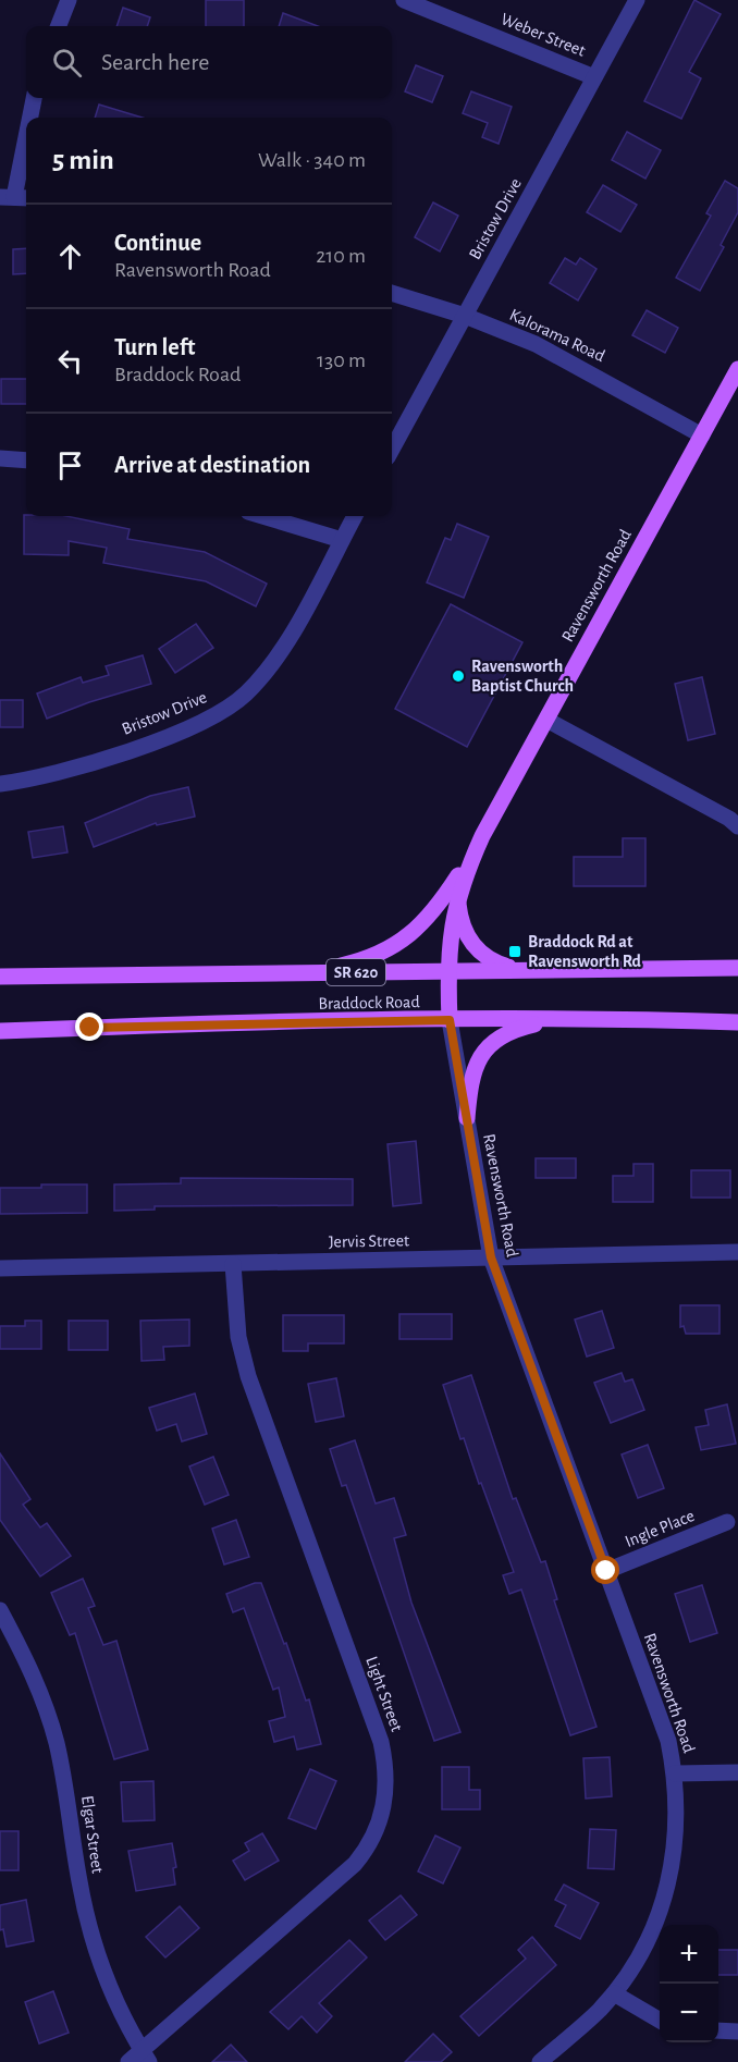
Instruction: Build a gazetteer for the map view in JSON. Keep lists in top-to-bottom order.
{
  "streets": {
    "main road": ["Ravensworth Road", "SR 620", "Braddock Road"],
    "street": [
      "Weber Street",
      "Bristow Drive",
      "Kalorama Road",
      "Jervis Street",
      "Ingle Place",
      "Light Street",
      "Elgar Street"
    ]
  },
  "crossings": [
    ["Weber Street", "Bristow Drive"],
    ["Bristow Drive", "Kalorama Road"],
    ["Kalorama Road", "Ravensworth Road"],
    ["Ravensworth Road", "Braddock Road"],
    ["Ravensworth Road", "Jervis Street"],
    ["Ravensworth Road", "Ingle Place"],
    ["Jervis Street", "Light Street"],
    ["Light Street", "Elgar Street"]
  ],
  "places": {
    "other": ["Ravensworth Baptist Church"],
    "transit": ["Braddock Rd at Ravensworth Rd"]
  },
  "page": {
    "search": "Search here",
    "heading": ["5 min", "Walk · 340 m"],
    "list": [
      ["Continue", "Ravensworth Road", "210 m"],
      ["Turn left", "Braddock Road", "130 m"],
      "Arrive at destination"
    ],
    "map_buttons": ["+", "−"]
  }
}
